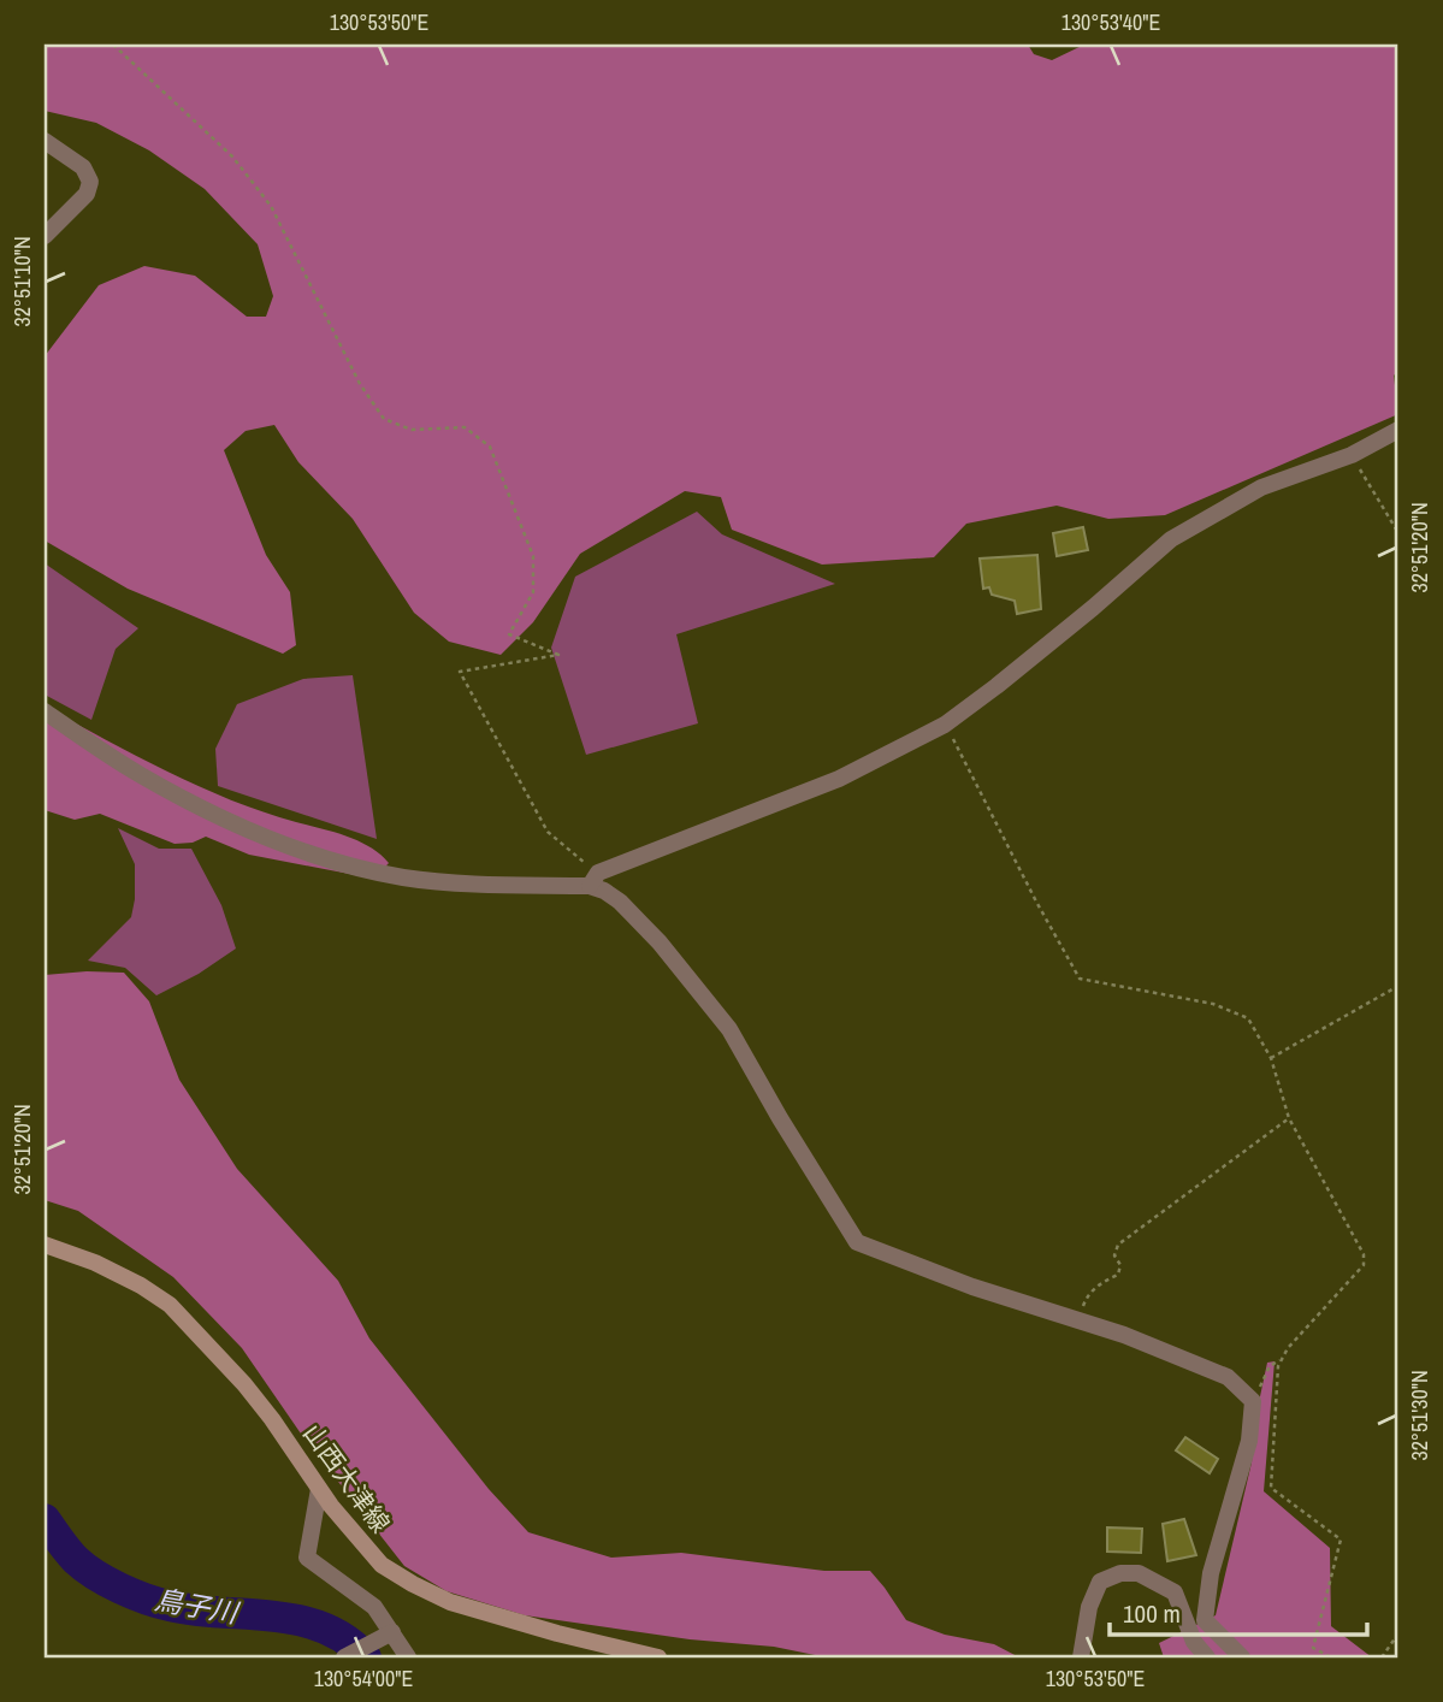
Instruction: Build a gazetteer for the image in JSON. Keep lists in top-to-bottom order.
{
  "streets": {
    "main road": ["山西大津線"]
  },
  "water": ["鳥子川"],
  "scale_bar": "100 m",
  "coordinates": [
    "130°53'50\"E",
    "130°53'40\"E",
    "32°51'10\"N",
    "32°51'20\"N",
    "32°51'30\"N",
    "130°54'00\"E"
  ]
}
